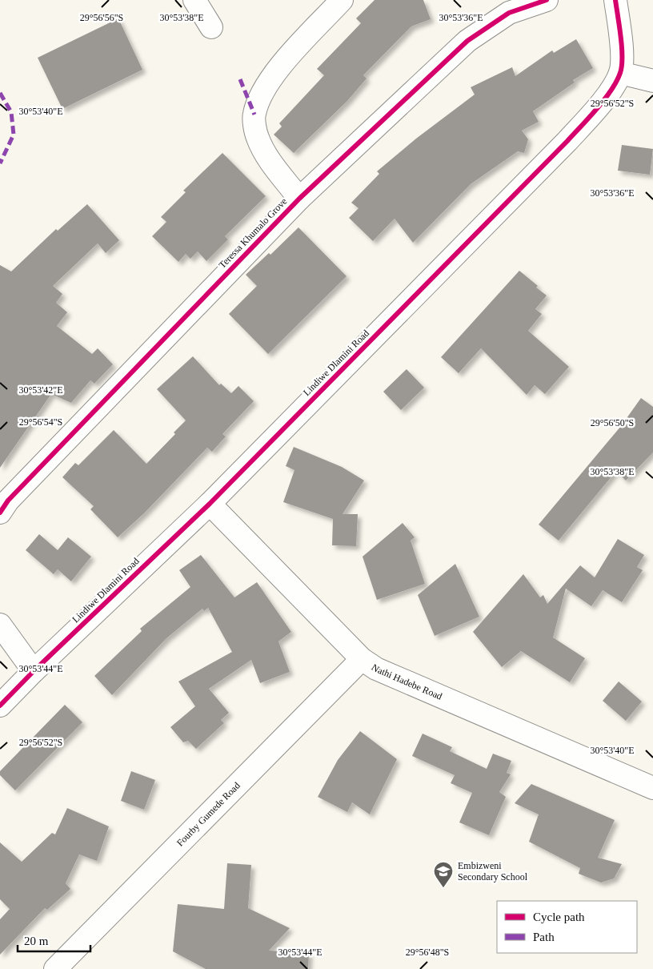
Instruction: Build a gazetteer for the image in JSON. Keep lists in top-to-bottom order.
{
  "streets": {
    "street": [
      "Teressa Khumalo Grove",
      "Lindiwe Dlamini Road",
      "Nathi Hadebe Road",
      "Fourby Gumede Road"
    ]
  },
  "crossings": [
    ["Lindiwe Dlamini Road", "Nathi Hadebe Road"],
    ["Nathi Hadebe Road", "Fourby Gumede Road"]
  ],
  "places": {
    "school or university": ["Embizweni Secondary School"]
  },
  "legend": ["Cycle path", "Path"],
  "scale_bar": "20 m",
  "coordinates": [
    "29°56'56\"S",
    "30°53'38\"E",
    "30°53'36\"E",
    "29°56'52\"S",
    "30°53'40\"E",
    "30°53'42\"E",
    "29°56'54\"S",
    "29°56'50\"S",
    "30°53'44\"E",
    "29°56'48\"S"
  ]
}
